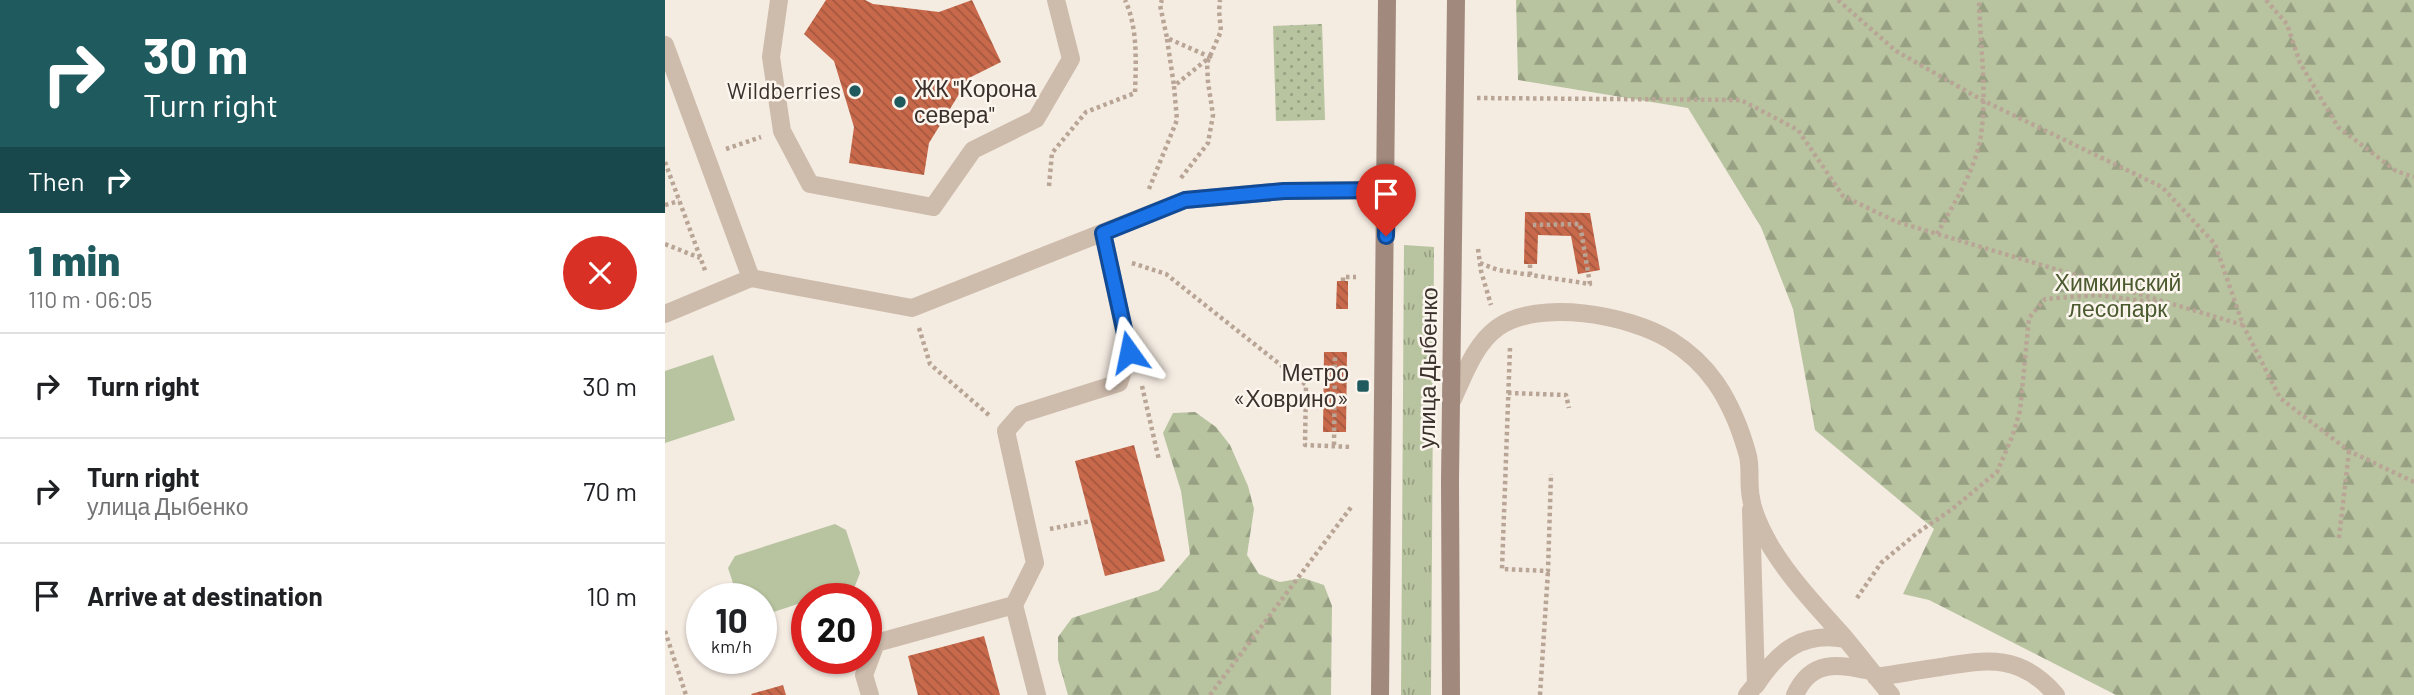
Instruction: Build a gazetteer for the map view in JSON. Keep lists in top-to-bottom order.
{
  "streets": {
    "main road": ["улица Дыбенко"]
  },
  "parks": ["Химкинский лесопарк"],
  "places": {
    "other": ["Wildberries", "ЖК \"Корона севера\""],
    "transit": ["Метро «Ховрино»"]
  },
  "page": {
    "turn": ["30 m", "Turn right"],
    "then": "Then",
    "heading": ["1 min", "110 m · 06:05"],
    "list": [
      {
        "name": "Turn right",
        "value": "30 m"
      },
      {
        "name": "Turn right",
        "note": "улица Дыбенко",
        "value": "70 m"
      },
      {
        "name": "Arrive at destination",
        "value": "10 m"
      }
    ],
    "speed": "10 km/h",
    "limit": "20"
  }
}
